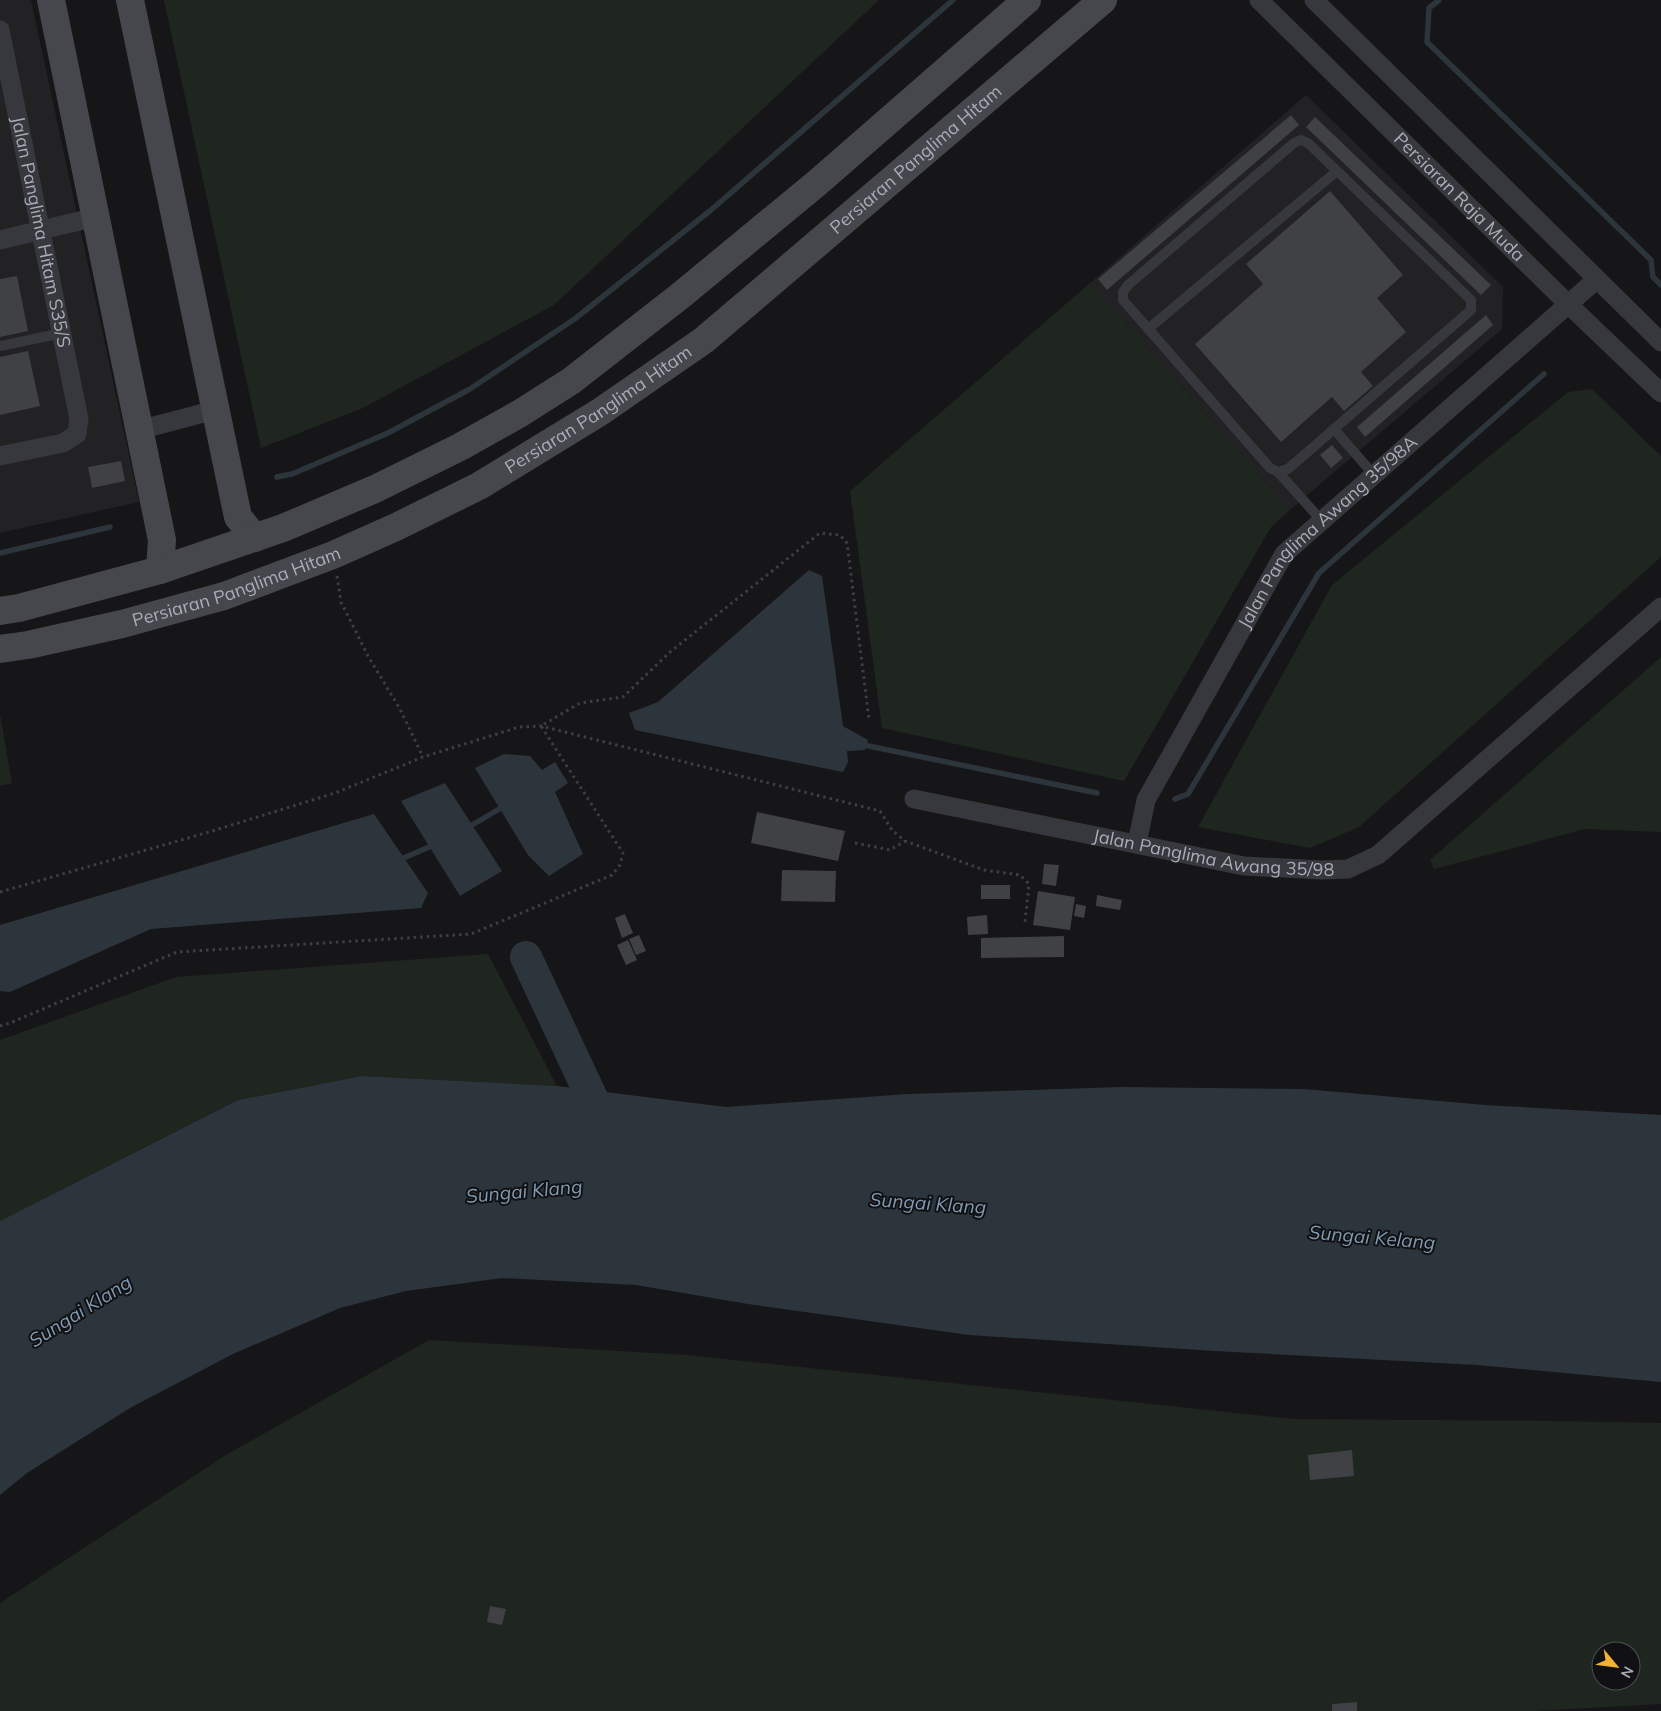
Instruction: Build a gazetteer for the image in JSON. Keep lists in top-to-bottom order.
{
  "streets": {
    "main road": ["Persiaran Panglima Hitam"],
    "street": [
      "Persiaran Raja Muda",
      "Jalan Panglima Hitam S35/S",
      "Jalan Panglima Awang 35/98A",
      "Jalan Panglima Awang 35/98"
    ]
  },
  "crossings": [
    ["Persiaran Raja Muda", "Jalan Panglima Awang 35/98A"],
    ["Jalan Panglima Awang 35/98A", "Jalan Panglima Awang 35/98"]
  ],
  "water": ["Sungai Klang", "Sungai Kelang"],
  "north": "bottom right"
}
